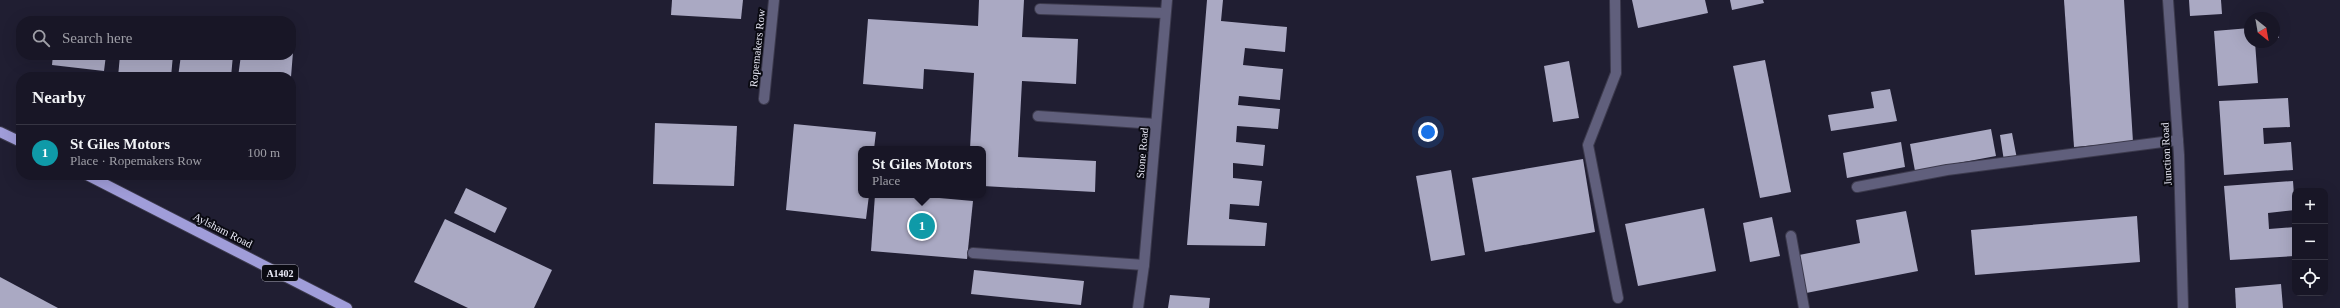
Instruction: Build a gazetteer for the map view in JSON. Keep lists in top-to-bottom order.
{
  "streets": {
    "main road": ["Aylsham Road", "A1402"],
    "street": ["Ropemakers Row", "Stone Road", "Junction Road"]
  },
  "north": "bottom right",
  "page": {
    "search": "Search here",
    "heading": "Nearby",
    "list": [
      {
        "mark": "1",
        "name": "St Giles Motors",
        "note": "Place · Ropemakers Row",
        "value": "100 m"
      }
    ],
    "popup": ["St Giles Motors", "Place"],
    "map_buttons": ["+", "−"],
    "pins": "1"
  }
}
